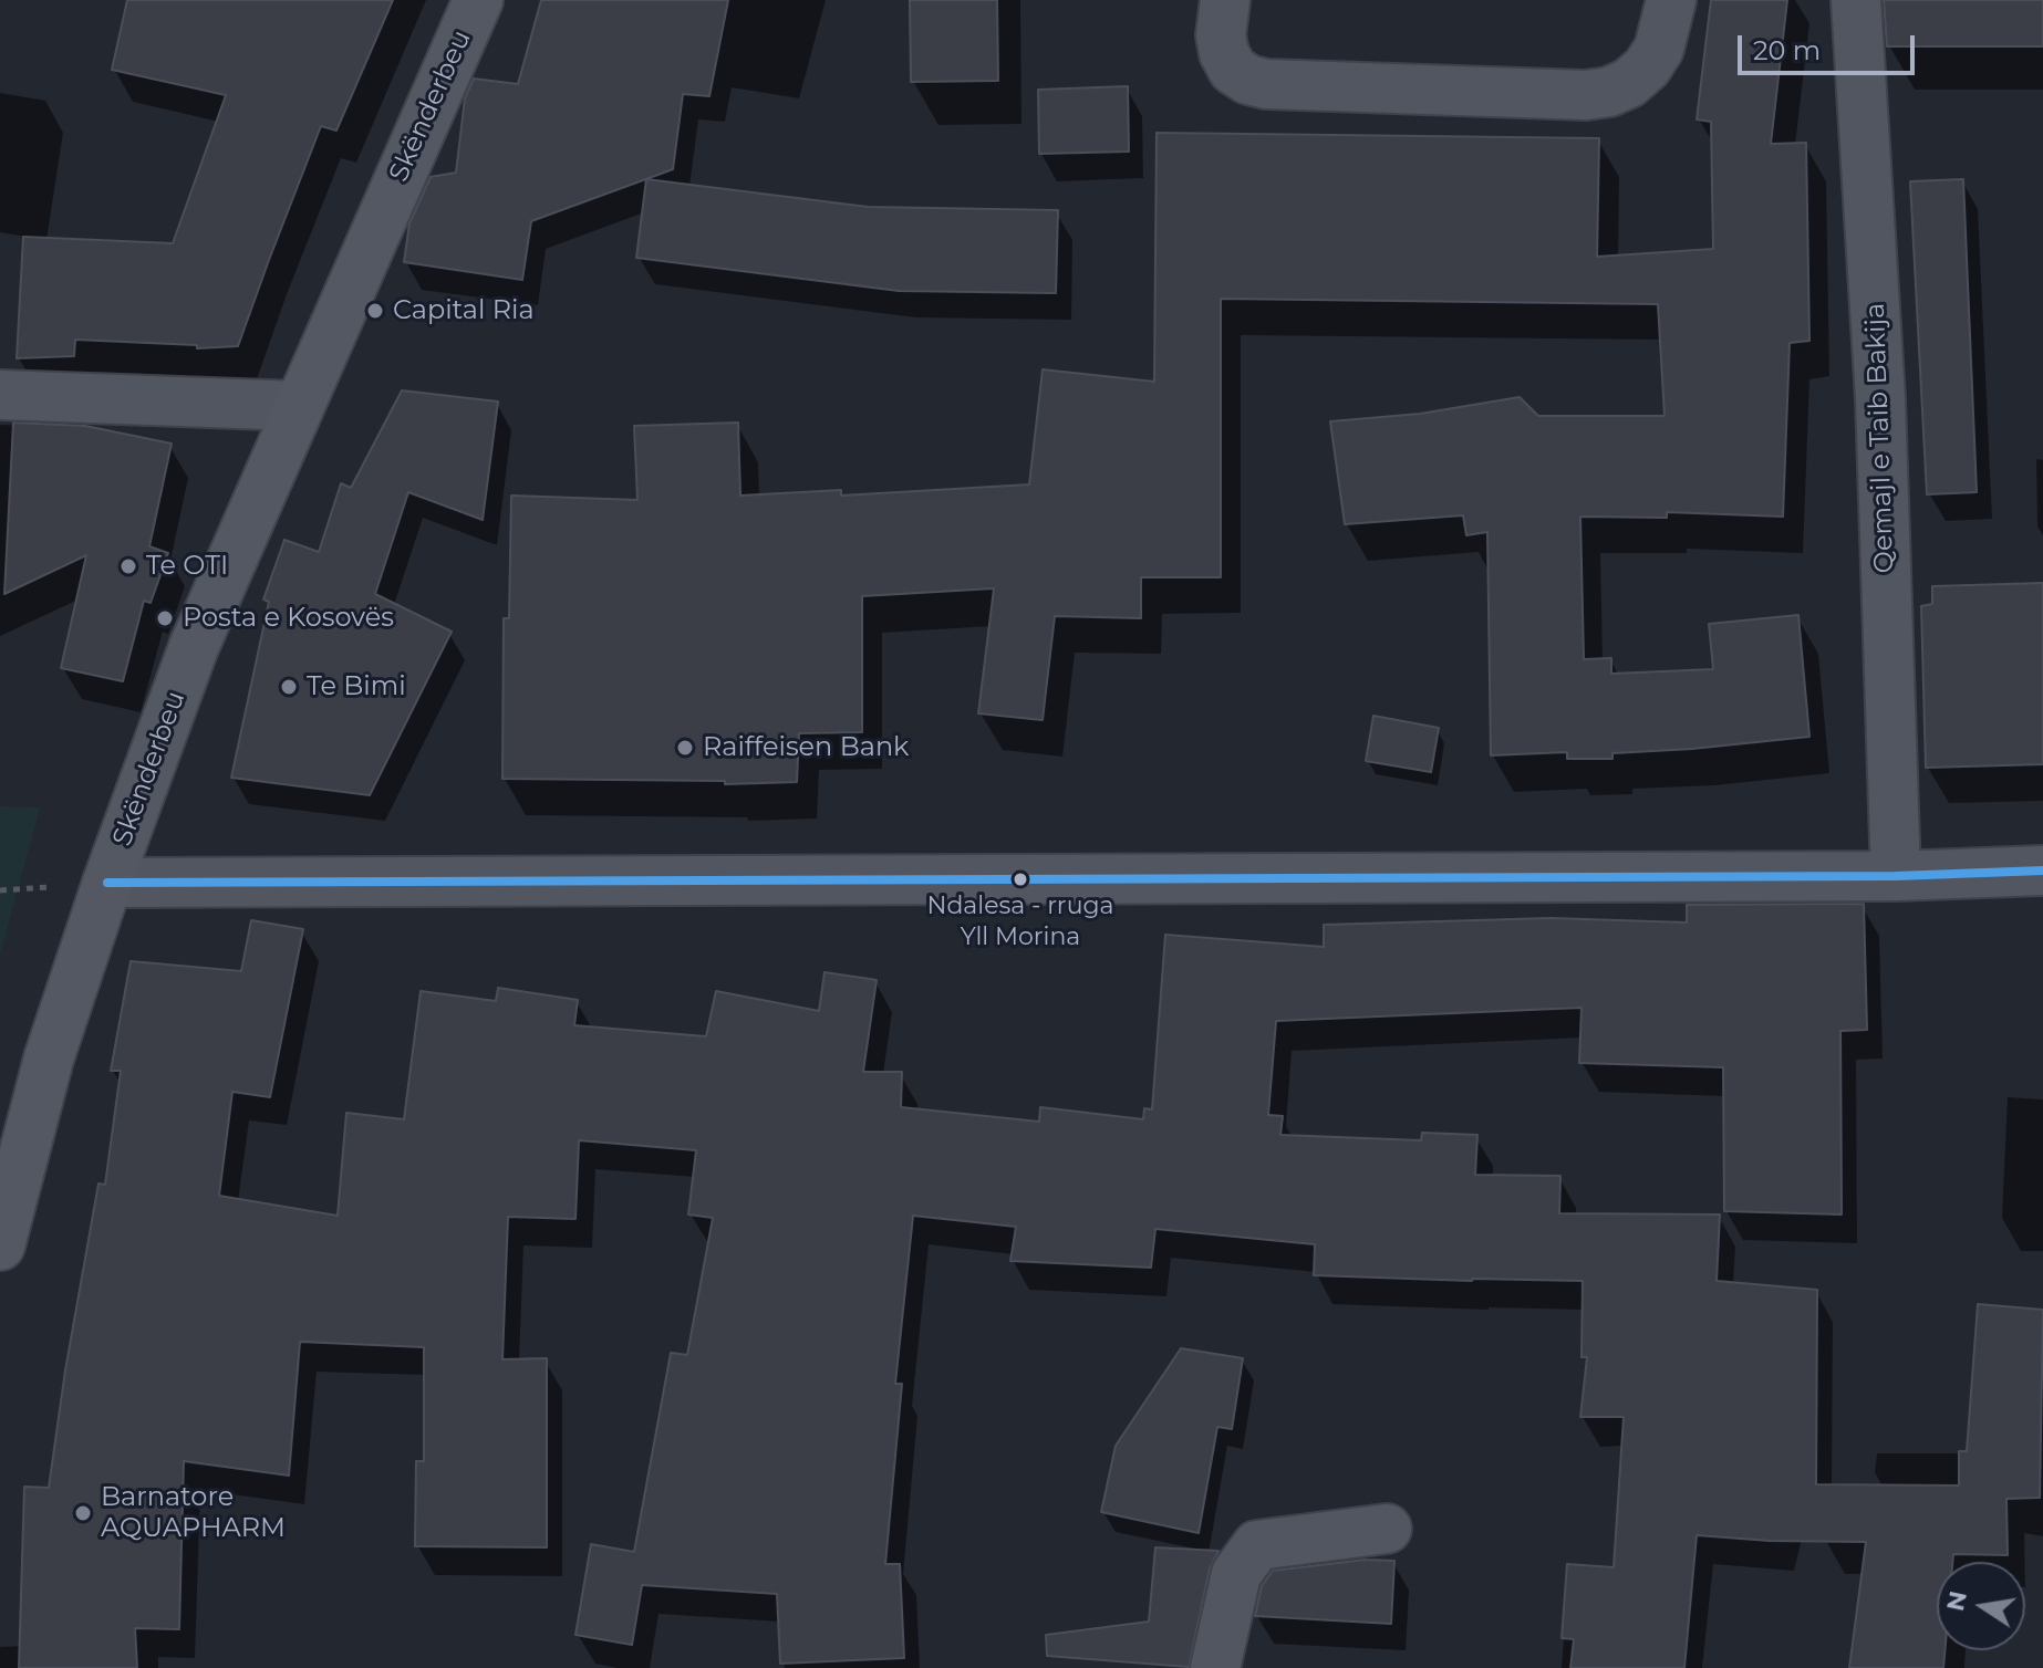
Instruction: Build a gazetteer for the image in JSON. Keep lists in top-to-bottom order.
{
  "streets": {
    "main road": ["Skënderbeu"],
    "street": ["Qemajl e Taib Bakija"]
  },
  "places": [
    "Capital Ria",
    "Te OTI",
    "Posta e Kosovës",
    "Te Bimi",
    "Raiffeisen Bank",
    "Ndalesa - rruga Yll Morina",
    "Barnatore AQUAPHARM"
  ],
  "scale_bar": "20 m",
  "north": "left"
}
